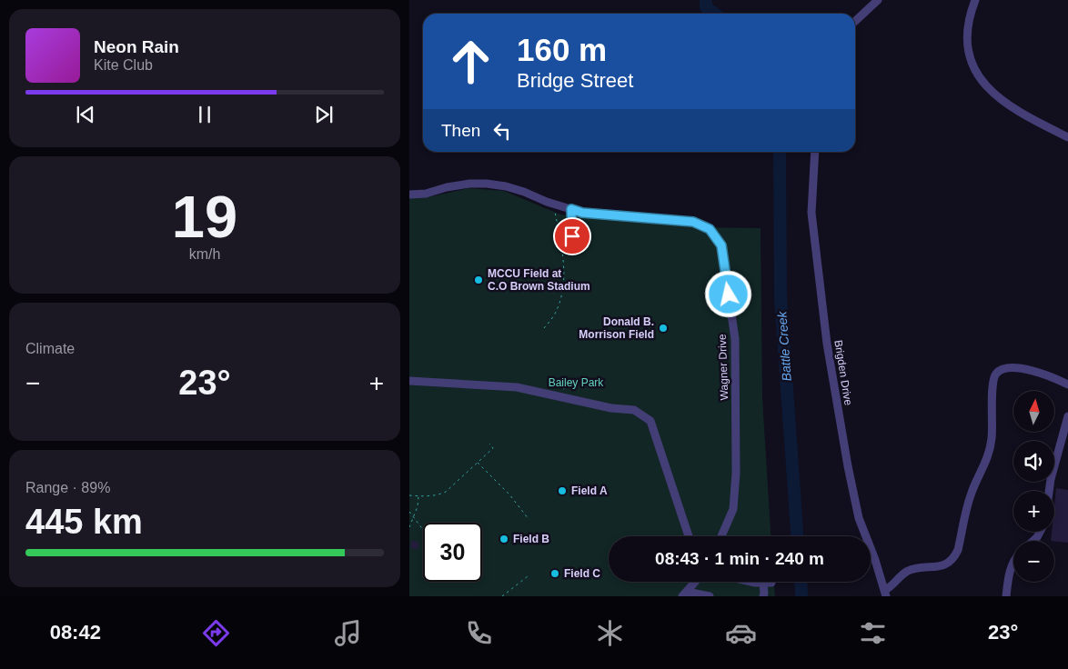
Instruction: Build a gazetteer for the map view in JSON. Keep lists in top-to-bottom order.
{
  "streets": {
    "street": ["Wagner Drive", "Brigden Drive"]
  },
  "water": ["Battle Creek"],
  "parks": ["Bailey Park"],
  "places": [
    "MCCU Field at C.O Brown Stadium",
    "Donald B. Morrison Field",
    "Field A",
    "Field B",
    "Field C"
  ],
  "north": "top",
  "page": {
    "turn": ["160 m", "Bridge Street"],
    "song": ["Neon Rain", "Kite Club"],
    "then": "Then",
    "tile": [
      ["19", "km/h"],
      "Climate",
      ["Range · 89%", "445 km"]
    ],
    "heat": ["−", "23°", "+"],
    "map_buttons": ["+", "−"],
    "limit": "30",
    "trip": "08:43 · 1 min · 240 m",
    "tabs": ["08:42", "23°"]
  }
}
